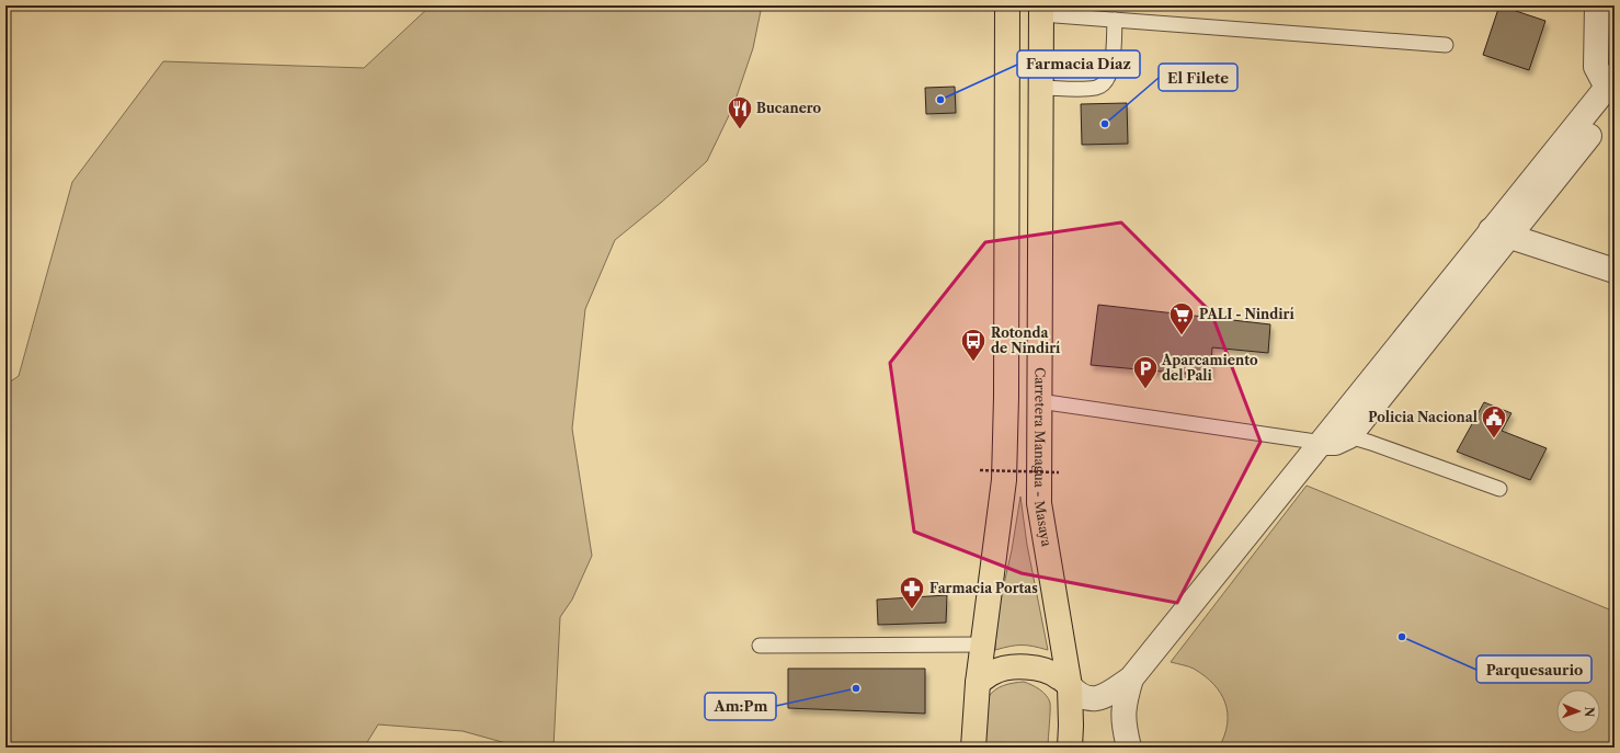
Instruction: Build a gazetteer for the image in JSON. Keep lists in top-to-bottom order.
{
  "streets": {
    "highway": ["Carretera Managua - Masaya"]
  },
  "places": {
    "other": [
      "Farmacia Díaz",
      "El Filete",
      "Parquesaurio",
      "Am:Pm"
    ],
    "restaurant": ["Bucanero"],
    "supermarket": ["PALI - Nindirí"],
    "bus stop": ["Rotonda de Nindirí"],
    "parking": ["Aparcamiento del Pali"],
    "public building": ["Policia Nacional"],
    "pharmacy": ["Farmacia Portas"]
  },
  "north": "right"
}
